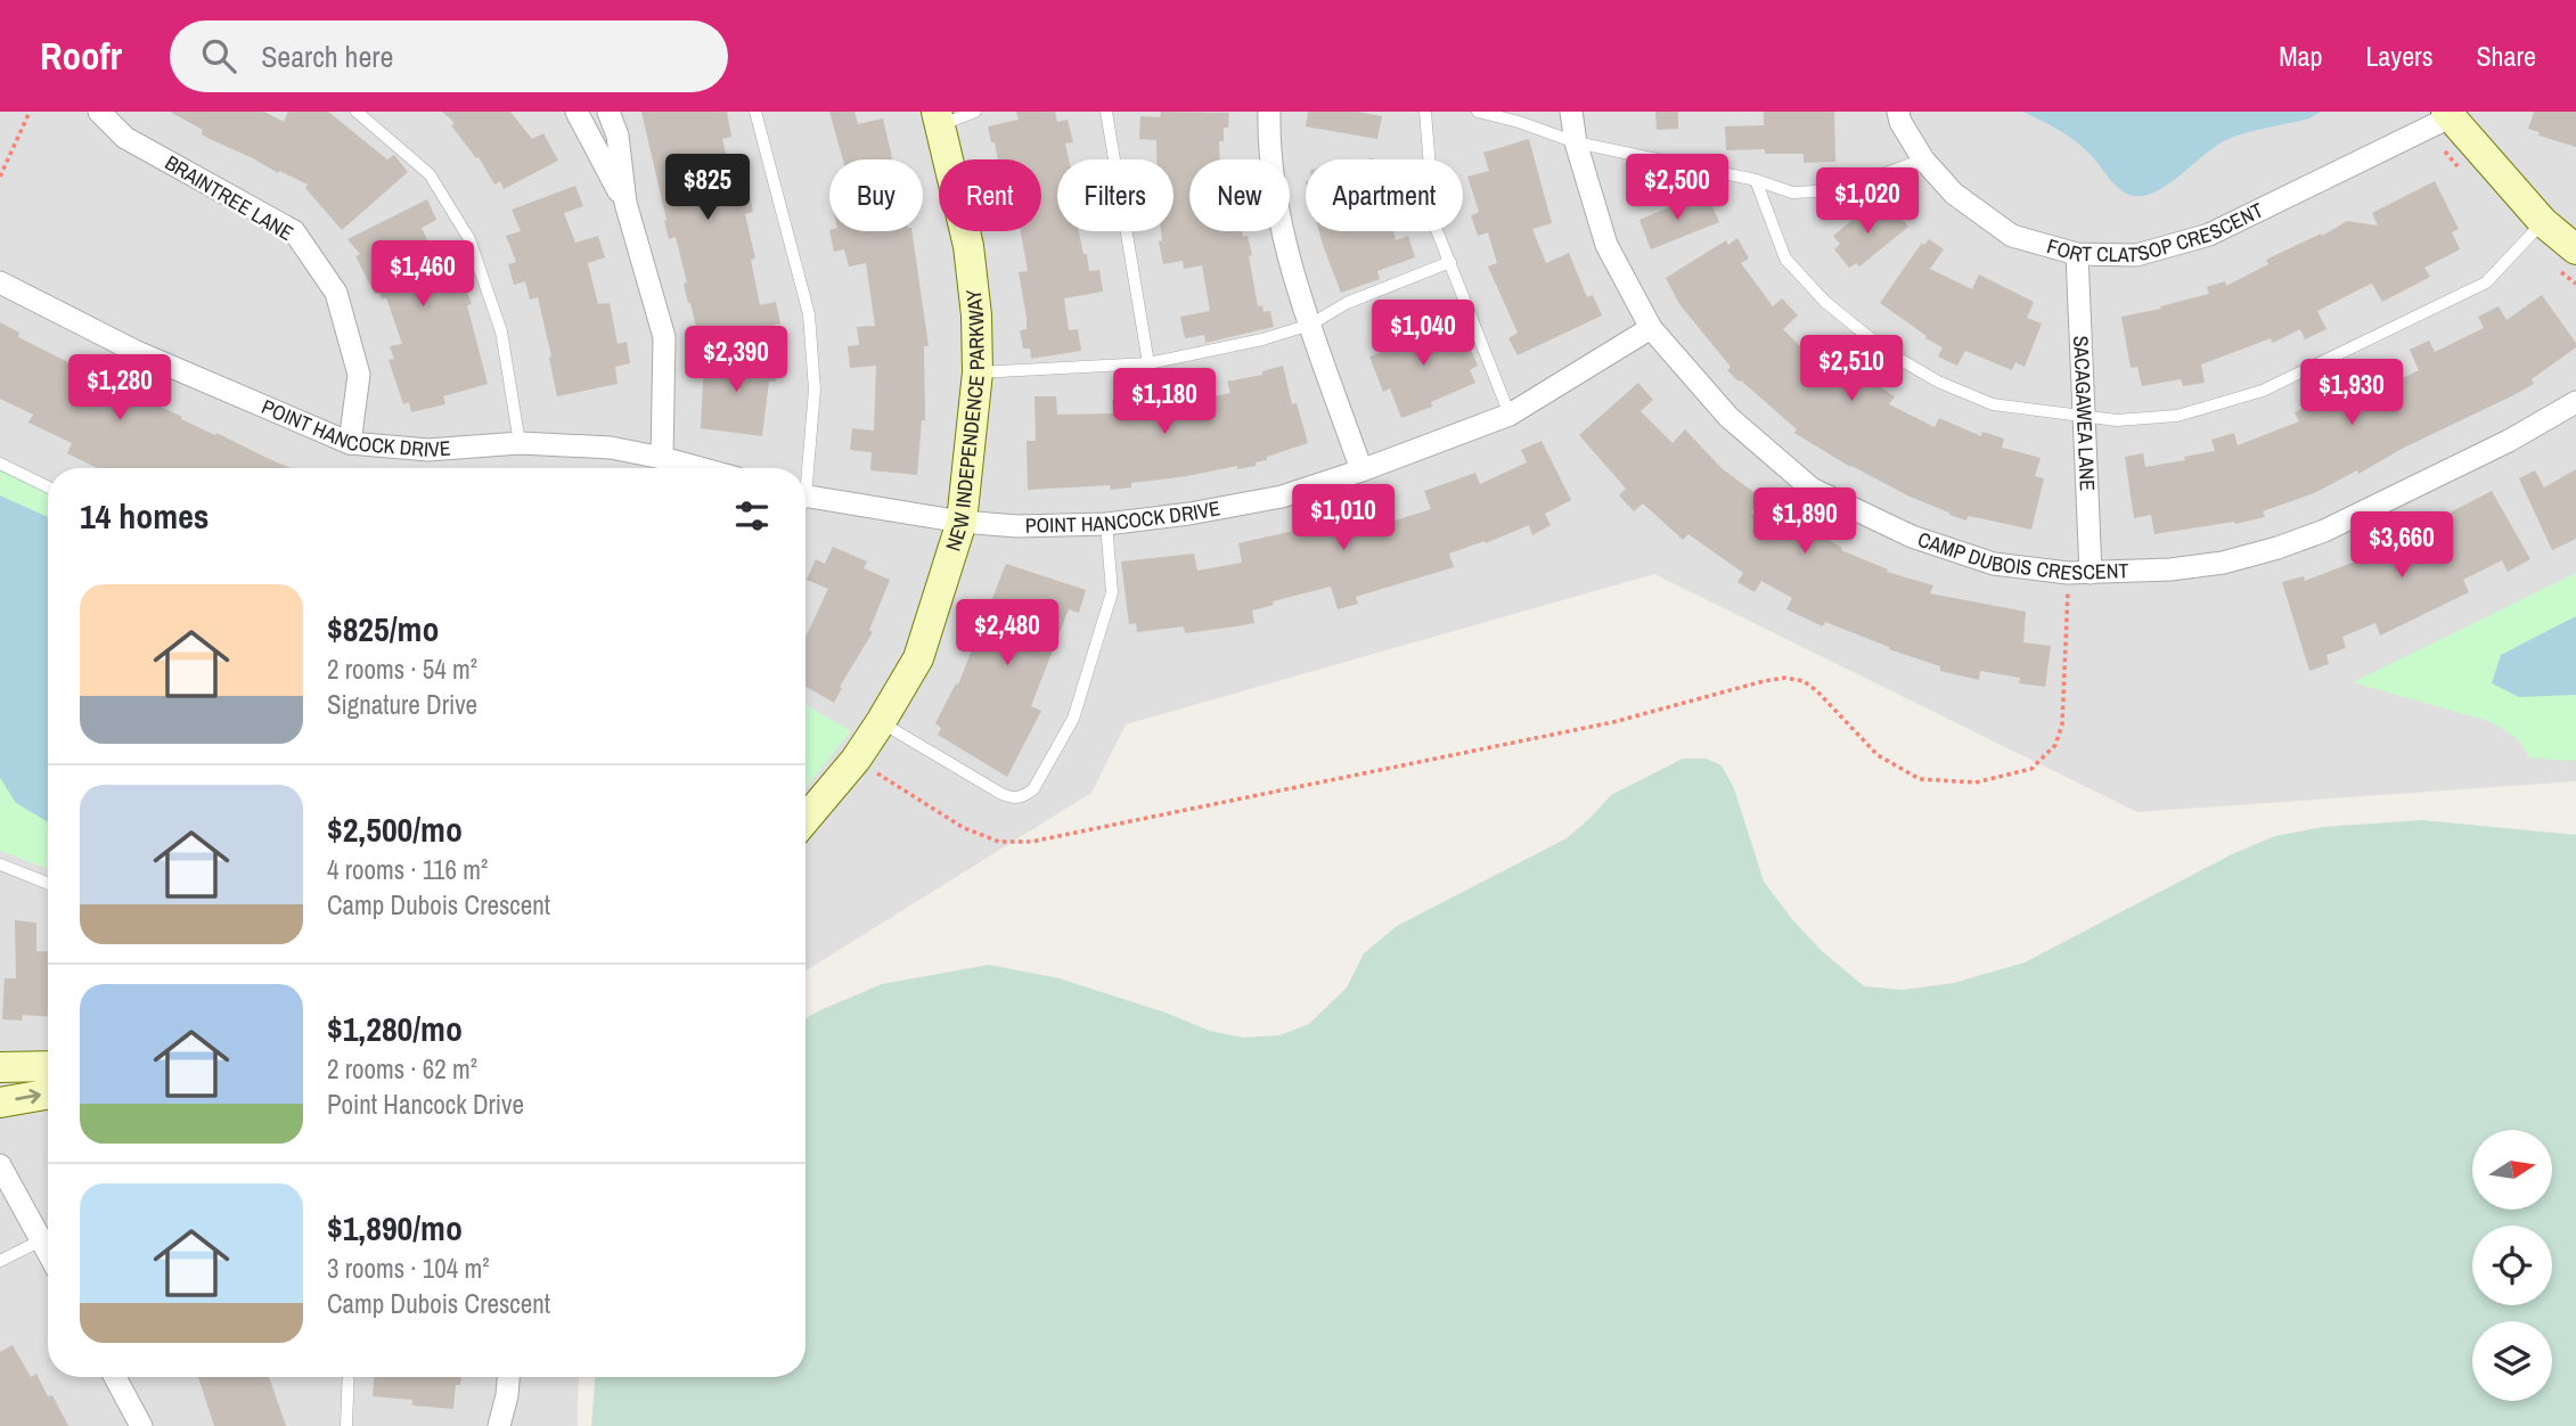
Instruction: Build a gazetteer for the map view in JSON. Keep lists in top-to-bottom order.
{
  "streets": {
    "street": [
      "BRAINTREE LANE",
      "FORT CLATSOP CRESCENT",
      "SACAGAWEA LANE",
      "NEW INDEPENDENCE PARKWAY",
      "POINT HANCOCK DRIVE",
      "CAMP DUBOIS CRESCENT"
    ]
  },
  "crossings": [
    ["BRAINTREE LANE", "POINT HANCOCK DRIVE"],
    ["FORT CLATSOP CRESCENT", "SACAGAWEA LANE"],
    ["SACAGAWEA LANE", "CAMP DUBOIS CRESCENT"],
    ["NEW INDEPENDENCE PARKWAY", "POINT HANCOCK DRIVE"],
    ["POINT HANCOCK DRIVE", "CAMP DUBOIS CRESCENT"]
  ],
  "north": "right",
  "page": {
    "header": "Roofr",
    "search": "Search here",
    "nav": ["Map", "Layers", "Share"],
    "price": [
      "$825",
      "$2,500",
      "$1,020",
      "$1,460",
      "$1,040",
      "$2,390",
      "$2,510",
      "$1,280",
      "$1,930",
      "$1,180",
      "$1,010",
      "$1,890",
      "$3,660",
      "$2,480"
    ],
    "chip": [
      "Buy",
      "Rent",
      "Filters",
      "New",
      "Apartment"
    ],
    "heading": "14 homes",
    "list": [
      {
        "name": "$825/mo",
        "note": "2 rooms · 54 m² · Signature Drive"
      },
      {
        "name": "$2,500/mo",
        "note": "4 rooms · 116 m² · Camp Dubois Crescent"
      },
      {
        "name": "$1,280/mo",
        "note": "2 rooms · 62 m² · Point Hancock Drive"
      },
      {
        "name": "$1,890/mo",
        "note": "3 rooms · 104 m² · Camp Dubois Crescent"
      }
    ]
  }
}
